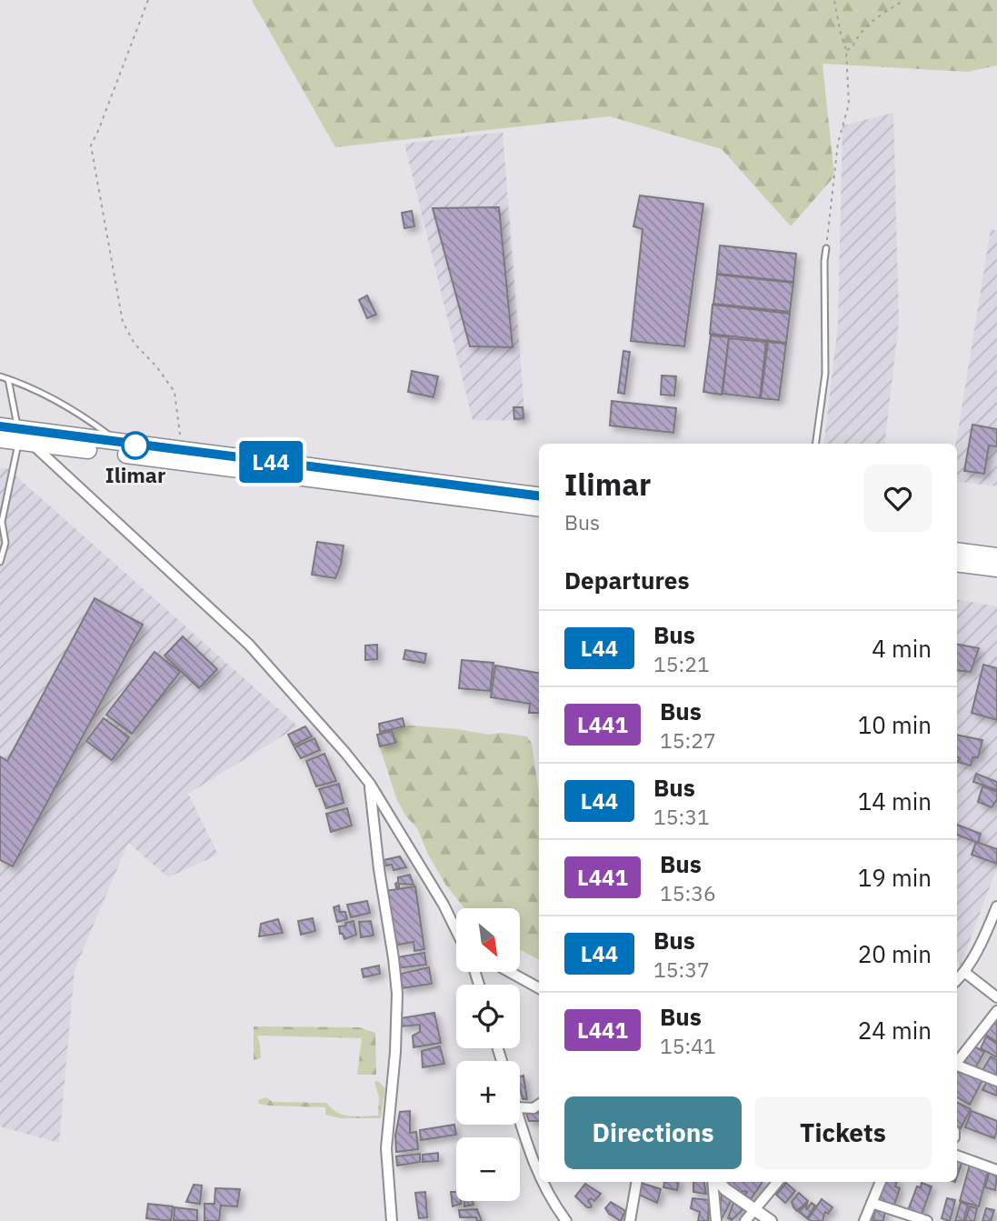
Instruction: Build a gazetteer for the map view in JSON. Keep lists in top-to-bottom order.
{
  "places": ["Ilimar"],
  "lines": ["bus line L44"],
  "north": "bottom right",
  "page": {
    "on_map": "L44",
    "heading": [
      ["Ilimar", "Bus"],
      "Departures"
    ],
    "list": [
      {
        "mark": "L44",
        "name": "Bus",
        "note": "15:21",
        "value": "4 min"
      },
      {
        "mark": "L441",
        "name": "Bus",
        "note": "15:27",
        "value": "10 min"
      },
      {
        "mark": "L44",
        "name": "Bus",
        "note": "15:31",
        "value": "14 min"
      },
      {
        "mark": "L441",
        "name": "Bus",
        "note": "15:36",
        "value": "19 min"
      },
      {
        "mark": "L44",
        "name": "Bus",
        "note": "15:37",
        "value": "20 min"
      },
      {
        "mark": "L441",
        "name": "Bus",
        "note": "15:41",
        "value": "24 min"
      }
    ],
    "map_buttons": ["+", "−"],
    "buttons": ["Directions", "Tickets"]
  }
}
